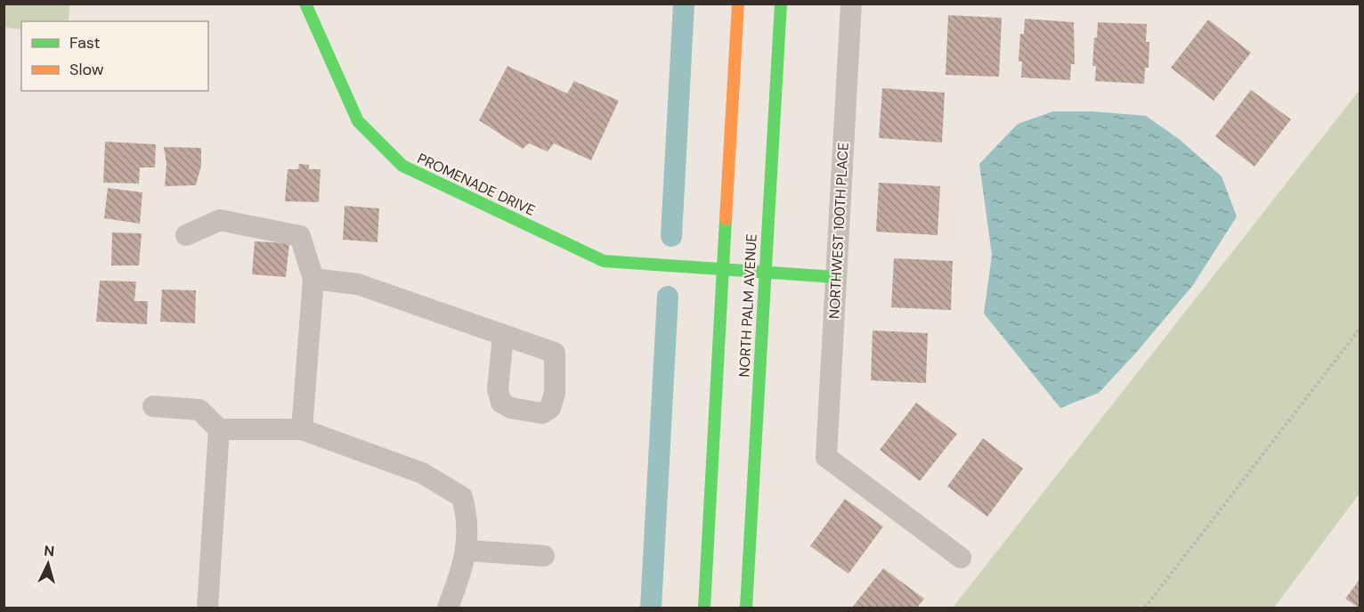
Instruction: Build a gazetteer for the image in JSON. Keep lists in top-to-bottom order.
{
  "streets": {
    "main road": ["PROMENADE DRIVE", "NORTH PALM AVENUE"],
    "street": ["NORTHWEST 100TH PLACE"]
  },
  "crossings": [
    ["PROMENADE DRIVE", "NORTHWEST 100TH PLACE"],
    ["PROMENADE DRIVE", "NORTH PALM AVENUE"]
  ],
  "legend": ["Fast", "Slow"],
  "north": "top"
}
